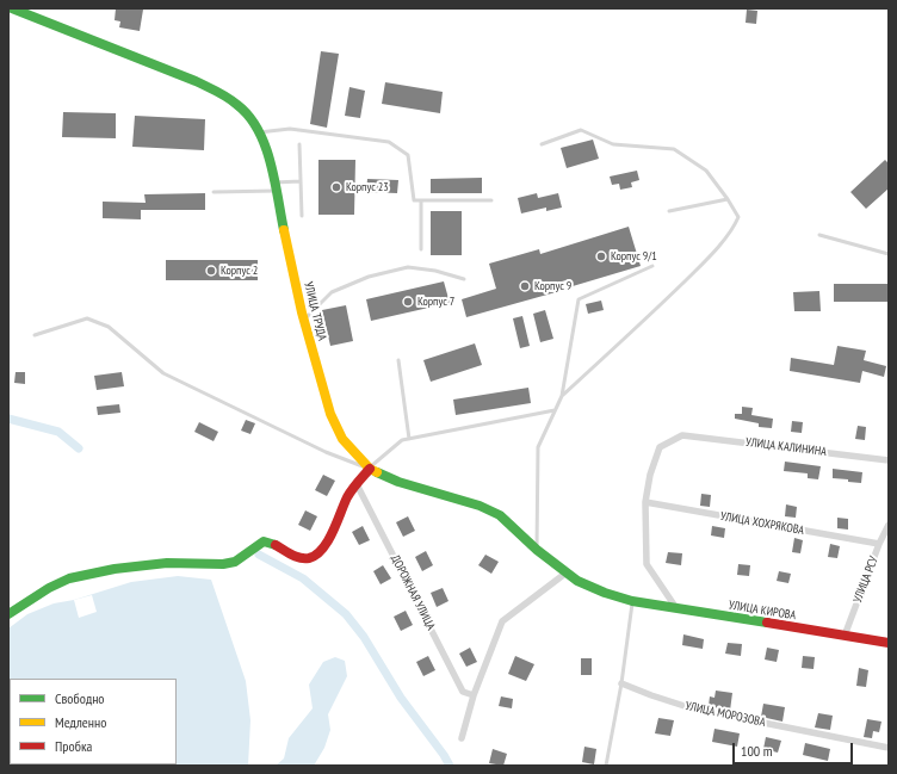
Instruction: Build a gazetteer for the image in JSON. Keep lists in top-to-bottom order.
{
  "streets": {
    "street": [
      "УЛИЦА ТРУДА",
      "УЛИЦА КАЛИНИНА",
      "УЛИЦА ХОХРЯКОВА",
      "УЛИЦА РСУ",
      "ДОРОЖНАЯ УЛИЦА",
      "УЛИЦА КИРОВА",
      "УЛИЦА МОРОЗОВА"
    ]
  },
  "crossings": [
    ["УЛИЦА ТРУДА", "УЛИЦА КИРОВА"],
    ["УЛИЦА КАЛИНИНА", "УЛИЦА ХОХРЯКОВА"],
    ["УЛИЦА ХОХРЯКОВА", "УЛИЦА РСУ"],
    ["УЛИЦА РСУ", "УЛИЦА КИРОВА"]
  ],
  "places": [
    "Корпус 23",
    "Корпус 9/1",
    "Корпус 2",
    "Корпус 9",
    "Корпус 7"
  ],
  "legend": ["Свободно", "Медленно", "Пробка"],
  "scale_bar": "100 m"
}
